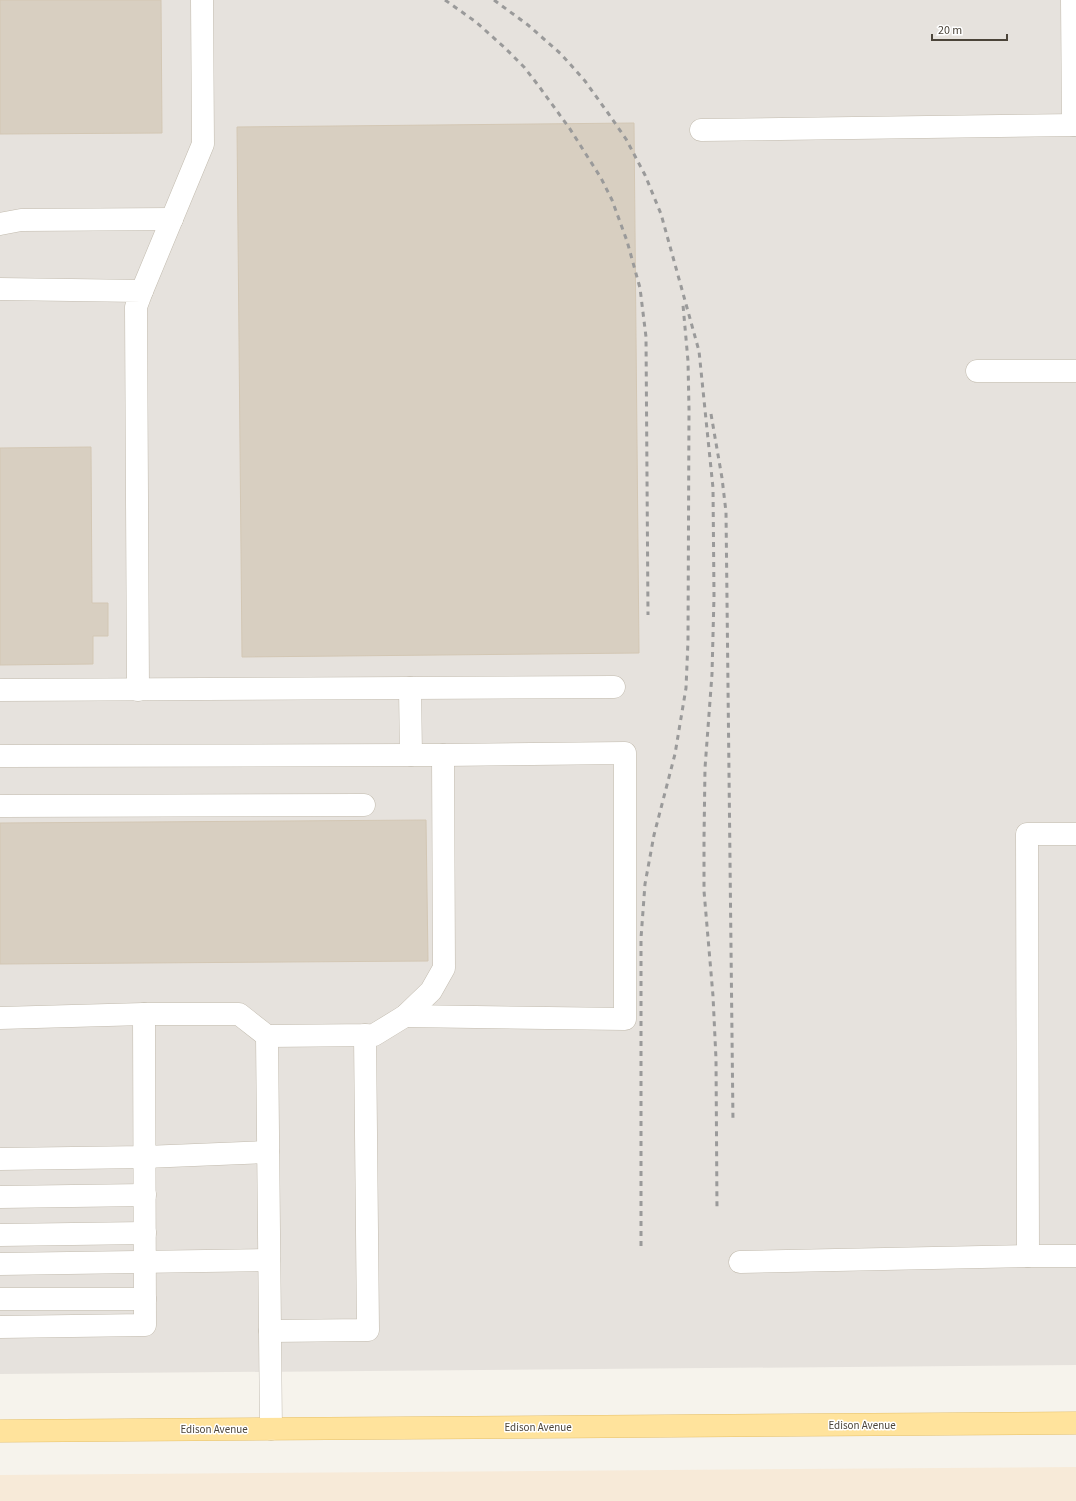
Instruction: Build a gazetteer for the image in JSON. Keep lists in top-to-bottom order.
{
  "streets": {
    "main road": ["Edison Avenue"]
  },
  "scale_bar": "20 m"
}
